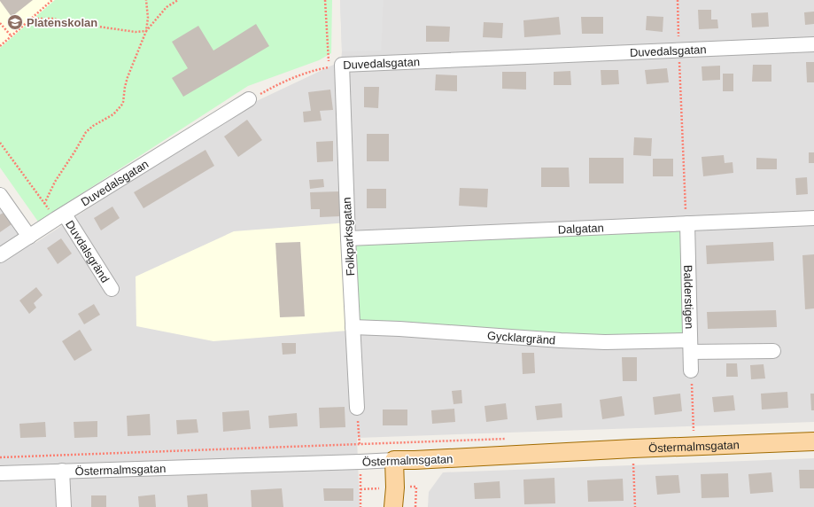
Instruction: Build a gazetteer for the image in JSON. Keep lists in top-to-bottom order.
{
  "streets": {
    "main road": ["Östermalmsgatan"],
    "street": [
      "Duvedalsgatan",
      "Dalgatan",
      "Folkparksgatan",
      "Duvdalsgränd",
      "Balderstigen",
      "Gycklargränd"
    ]
  },
  "crossings": [
    ["Duvedalsgatan", "Folkparksgatan"],
    ["Duvedalsgatan", "Duvdalsgränd"],
    ["Dalgatan", "Folkparksgatan"],
    ["Dalgatan", "Balderstigen"],
    ["Folkparksgatan", "Gycklargränd"],
    ["Balderstigen", "Gycklargränd"]
  ],
  "places": {
    "school or university": ["Platenskolan"]
  }
}
